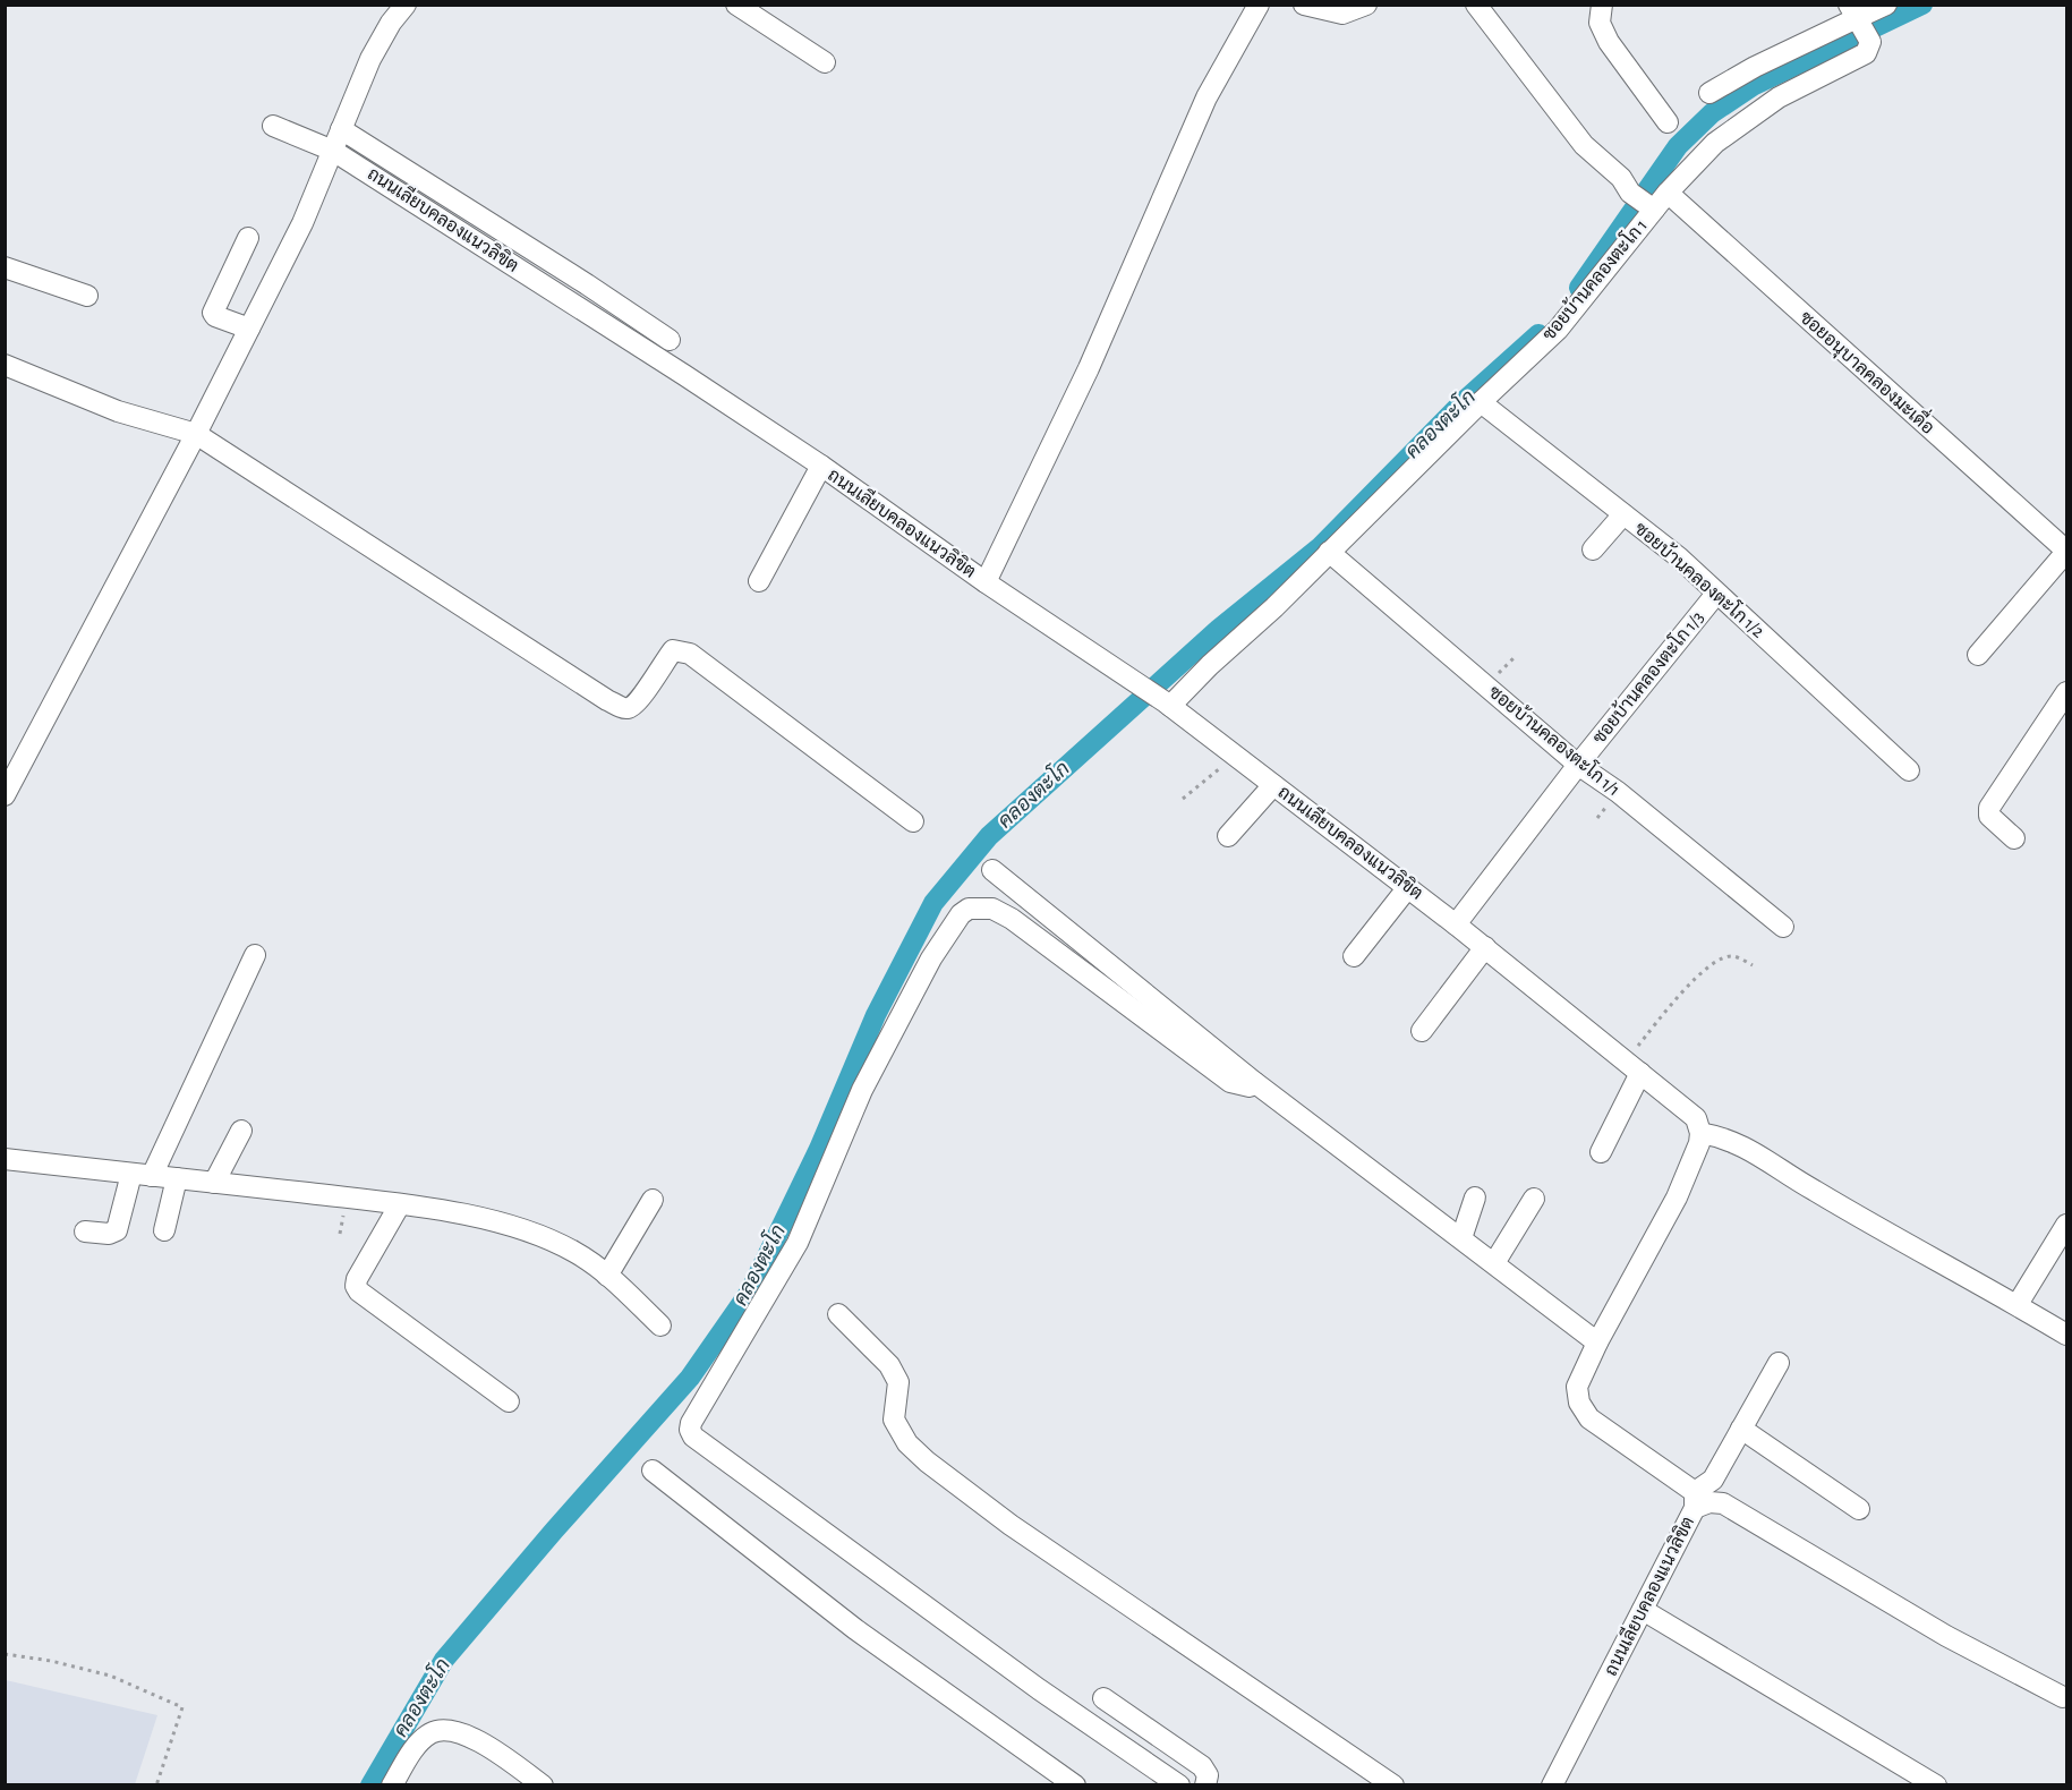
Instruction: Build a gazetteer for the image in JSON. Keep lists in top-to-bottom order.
{
  "streets": {
    "street": [
      "ถนนเลียบคลองแนวลิขิต",
      "ซอยบ้านคลองตะโก 1",
      "ซอยอนุบาลคลองมะเดื่อ",
      "ซอยบ้านคลองตะโก 1/2",
      "ซอยบ้านคลองตะโก 1/3",
      "ซอยบ้านคลองตะโก 1/1"
    ]
  },
  "crossings": [
    ["ถนนเลียบคลองแนวลิขิต", "ซอยบ้านคลองตะโก 1"],
    ["ถนนเลียบคลองแนวลิขิต", "ซอยบ้านคลองตะโก 1/3"],
    ["ซอยบ้านคลองตะโก 1", "ซอยอนุบาลคลองมะเดื่อ"],
    ["ซอยบ้านคลองตะโก 1", "ซอยบ้านคลองตะโก 1/2"],
    ["ซอยบ้านคลองตะโก 1", "ซอยบ้านคลองตะโก 1/1"],
    ["ซอยบ้านคลองตะโก 1/2", "ซอยบ้านคลองตะโก 1/3"],
    ["ซอยบ้านคลองตะโก 1/3", "ซอยบ้านคลองตะโก 1/1"]
  ],
  "water": ["คลองตะโก"]
}
